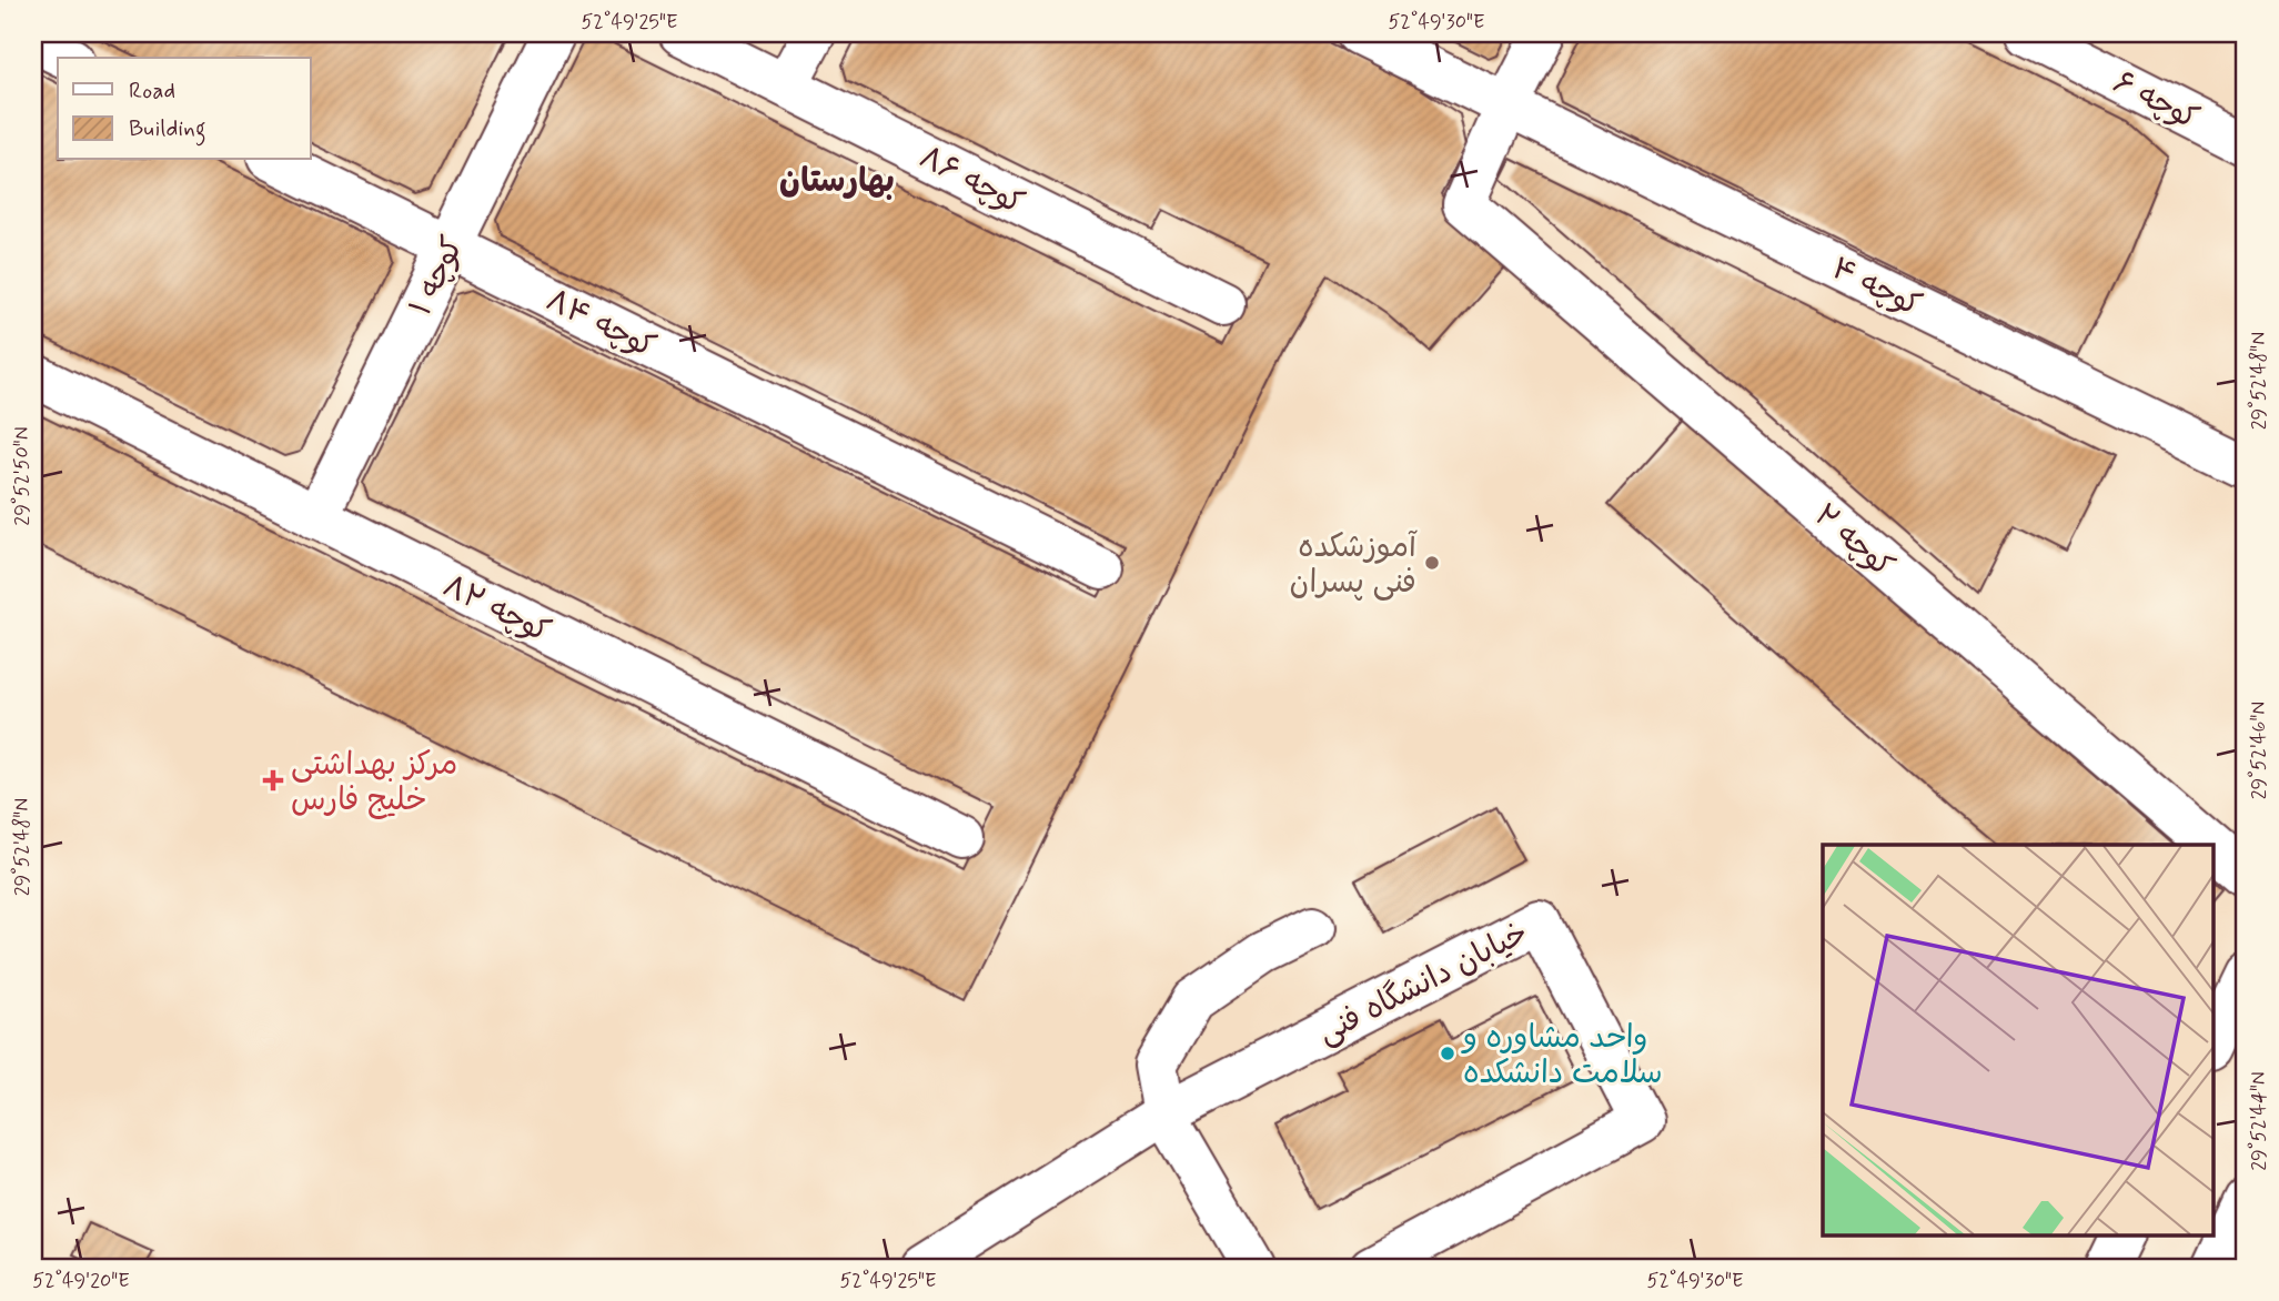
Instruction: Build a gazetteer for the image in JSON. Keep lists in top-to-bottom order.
{
  "streets": {
    "street": [
      "کوچه ۶",
      "کوچه ۸۶",
      "کوچه ۱",
      "کوچه ۴",
      "کوچه ۸۴",
      "کوچه ۲",
      "کوچه ۸۲",
      "خیابان دانشگاه فنی"
    ]
  },
  "crossings": [
    ["کوچه ۱", "کوچه ۸۴"],
    ["کوچه ۱", "کوچه ۸۲"],
    ["کوچه ۴", "کوچه ۲"]
  ],
  "districts": ["بهارستان"],
  "places": {
    "other": ["آموزشکده فنی پسران", "واحد مشاوره و سلامت دانشکده"],
    "health": ["مرکز بهداشتی خلیج فارس"]
  },
  "legend": ["Road", "Building"],
  "coordinates": [
    "52°49'25\"E",
    "52°49'30\"E",
    "29°52'48\"N",
    "29°52'50\"N",
    "29°52'46\"N",
    "29°52'44\"N",
    "52°49'20\"E"
  ]
}
